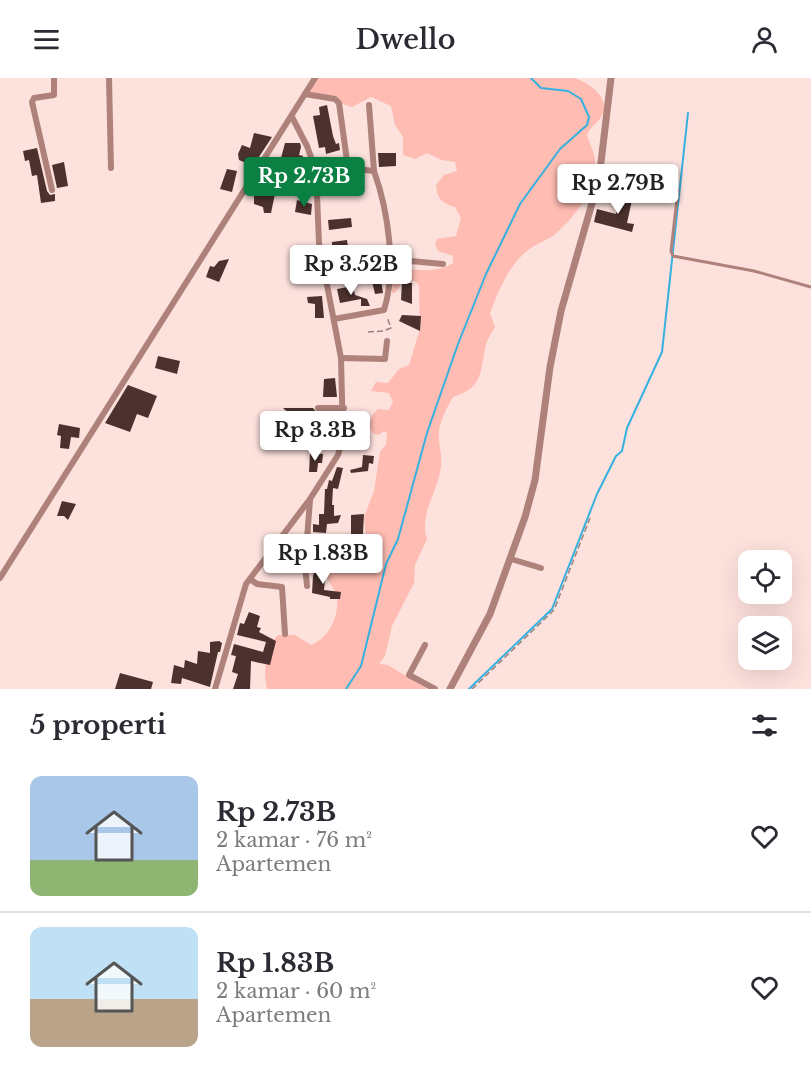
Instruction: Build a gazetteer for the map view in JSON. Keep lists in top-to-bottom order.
{
  "page": {
    "header": "Dwello",
    "price": [
      "Rp 2.73B",
      "Rp 2.79B",
      "Rp 3.52B",
      "Rp 3.3B",
      "Rp 1.83B"
    ],
    "heading": "5 properti",
    "list": [
      {
        "name": "Rp 2.73B",
        "note": "2 kamar · 76 m² · Apartemen"
      },
      {
        "name": "Rp 1.83B",
        "note": "2 kamar · 60 m² · Apartemen"
      }
    ]
  }
}
